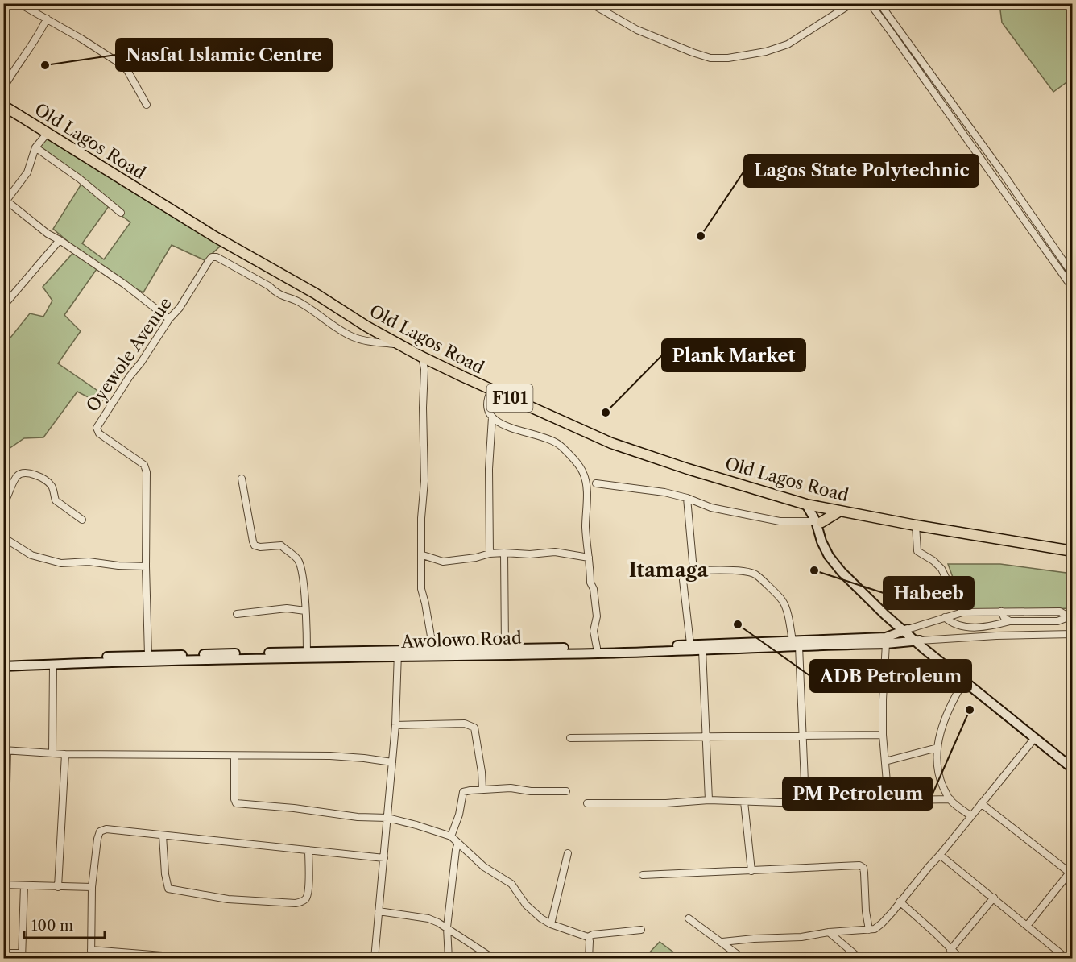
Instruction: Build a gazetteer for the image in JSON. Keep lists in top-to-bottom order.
{
  "streets": {
    "main road": ["Old Lagos Road", "F101", "Awolowo Road"],
    "street": ["Oyewole Avenue"]
  },
  "crossings": [
    ["Old Lagos Road", "Oyewole Avenue"],
    ["Oyewole Avenue", "Awolowo Road"]
  ],
  "districts": ["Itamaga"],
  "places": [
    "Nasfat Islamic Centre",
    "Lagos State Polytechnic",
    "Plank Market",
    "Habeeb",
    "ADB Petroleum",
    "PM Petroleum"
  ],
  "scale_bar": "100 m"
}
